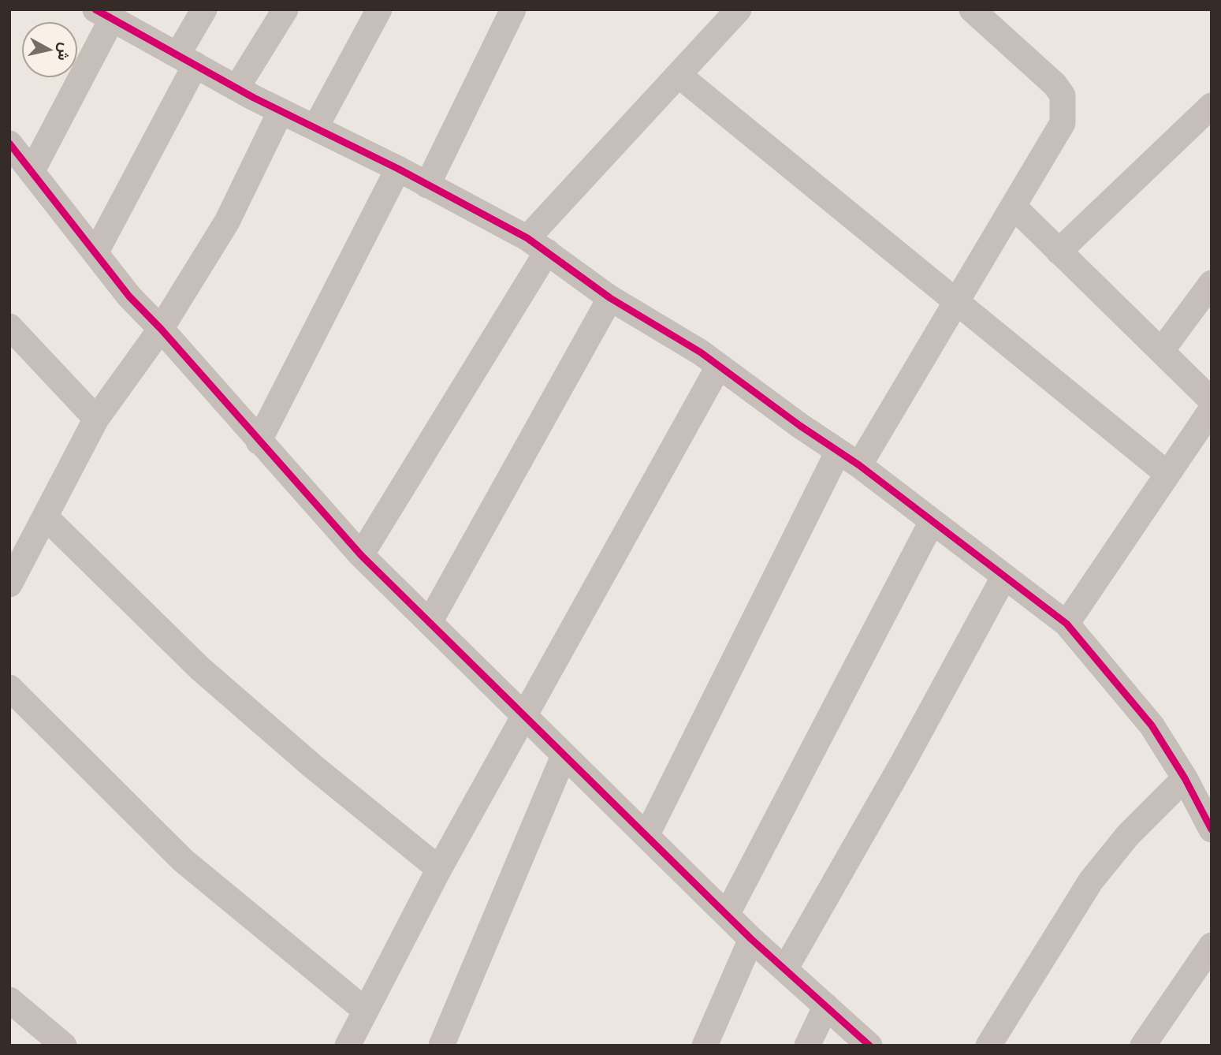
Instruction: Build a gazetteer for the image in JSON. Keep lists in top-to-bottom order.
{
  "north": "right"
}
